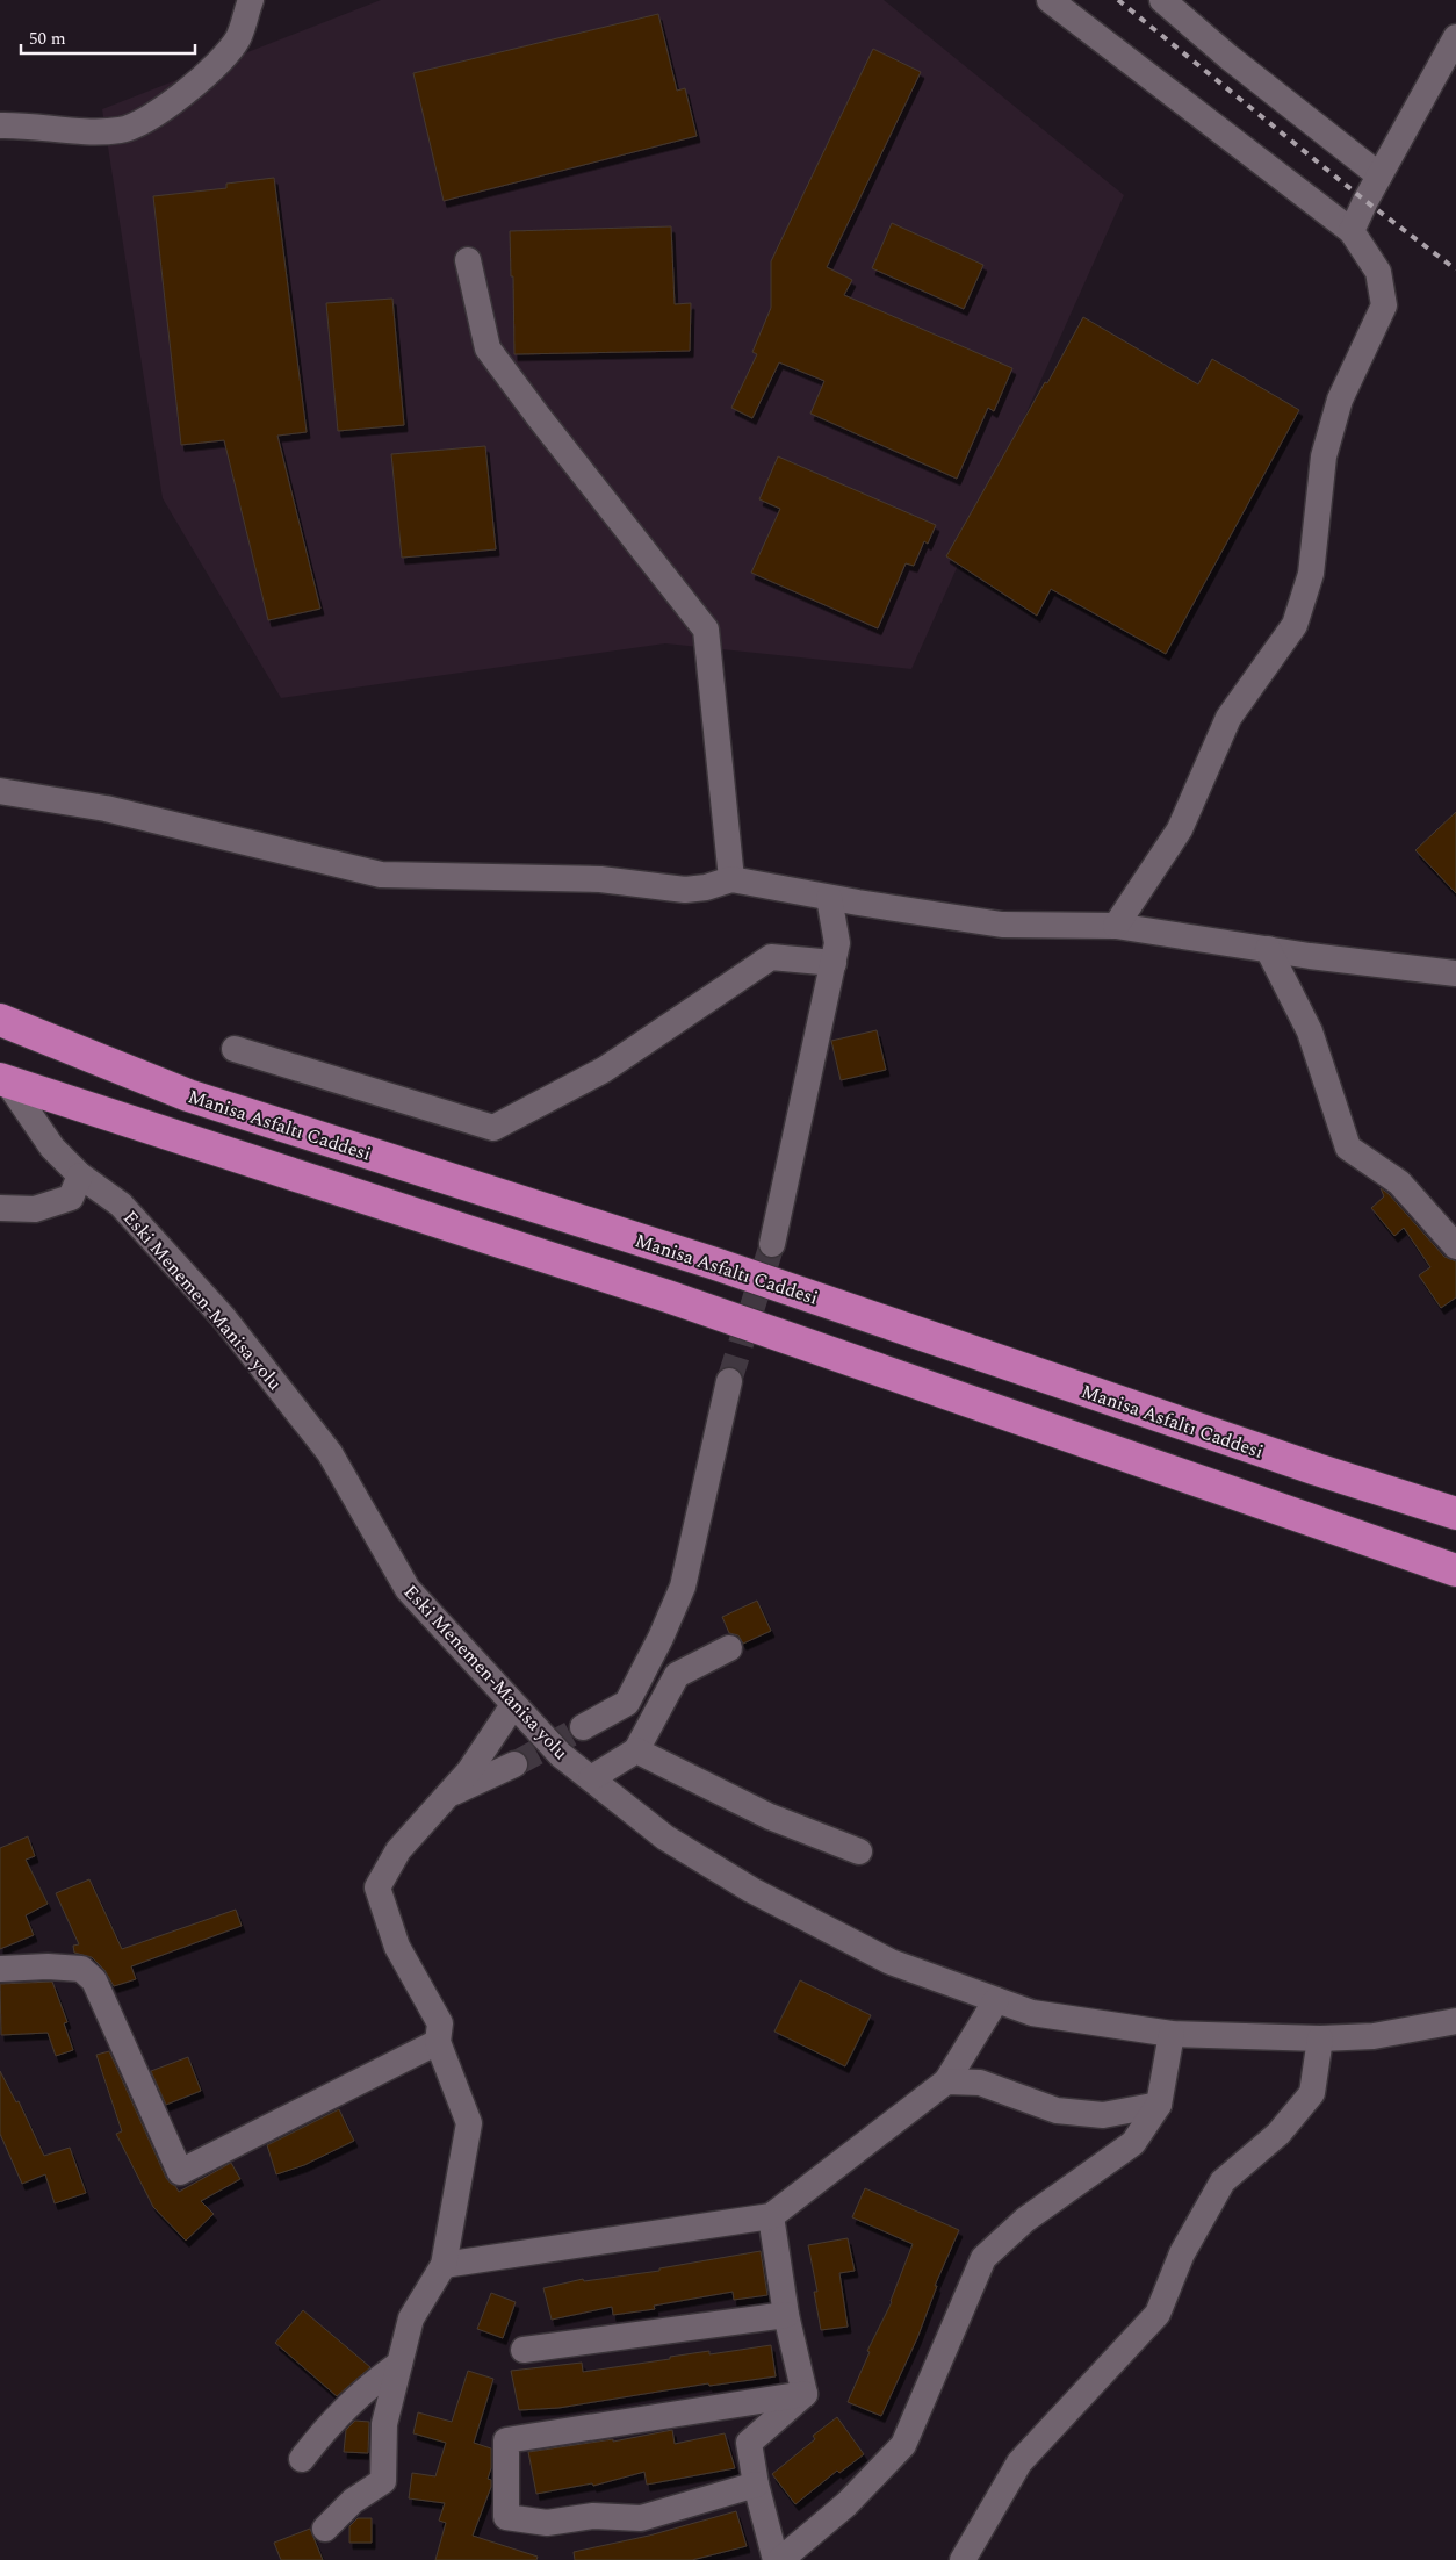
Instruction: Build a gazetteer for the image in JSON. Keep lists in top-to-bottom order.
{
  "streets": {
    "highway": ["Manisa Asfaltı Caddesi"],
    "street": ["Eski Menemen-Manisa yolu"]
  },
  "scale_bar": "50 m"
}
